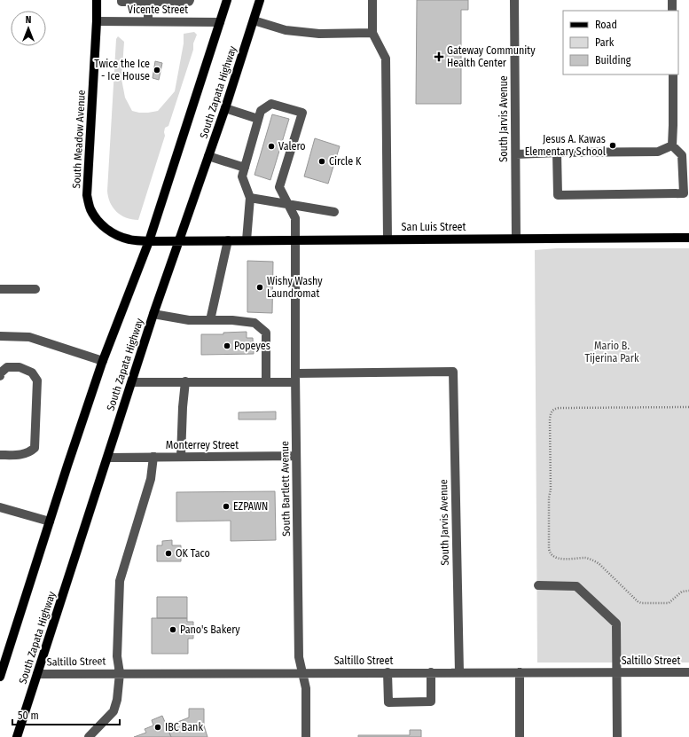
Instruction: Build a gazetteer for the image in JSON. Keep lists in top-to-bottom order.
{
  "streets": {
    "main road": ["South Zapata Highway", "South Meadow Avenue", "San Luis Street"],
    "street": [
      "Vicente Street",
      "South Jarvis Avenue",
      "Monterrey Street",
      "South Bartlett Avenue",
      "Saltillo Street"
    ]
  },
  "crossings": [
    ["Vicente Street", "South Zapata Highway"],
    ["Vicente Street", "South Meadow Avenue"],
    ["South Zapata Highway", "South Meadow Avenue"],
    ["South Zapata Highway", "San Luis Street"],
    ["South Zapata Highway", "Monterrey Street"],
    ["South Zapata Highway", "Saltillo Street"],
    ["South Jarvis Avenue", "San Luis Street"],
    ["South Jarvis Avenue", "South Bartlett Avenue"],
    ["South Jarvis Avenue", "Saltillo Street"],
    ["South Meadow Avenue", "San Luis Street"],
    ["San Luis Street", "South Bartlett Avenue"],
    ["Monterrey Street", "South Bartlett Avenue"],
    ["South Bartlett Avenue", "Saltillo Street"]
  ],
  "parks": ["Mario B. Tijerina Park"],
  "places": {
    "health": ["Gateway Community Health Center"],
    "other": [
      "Twice the Ice - Ice House",
      "Jesus A. Kawas Elementary School",
      "Valero",
      "Circle K",
      "Wishy Washy Laundromat",
      "Popeyes",
      "EZPAWN",
      "OK Taco",
      "Pano's Bakery",
      "IBC Bank"
    ]
  },
  "legend": ["Road", "Park", "Building"],
  "scale_bar": "50 m",
  "north": "top"
}
